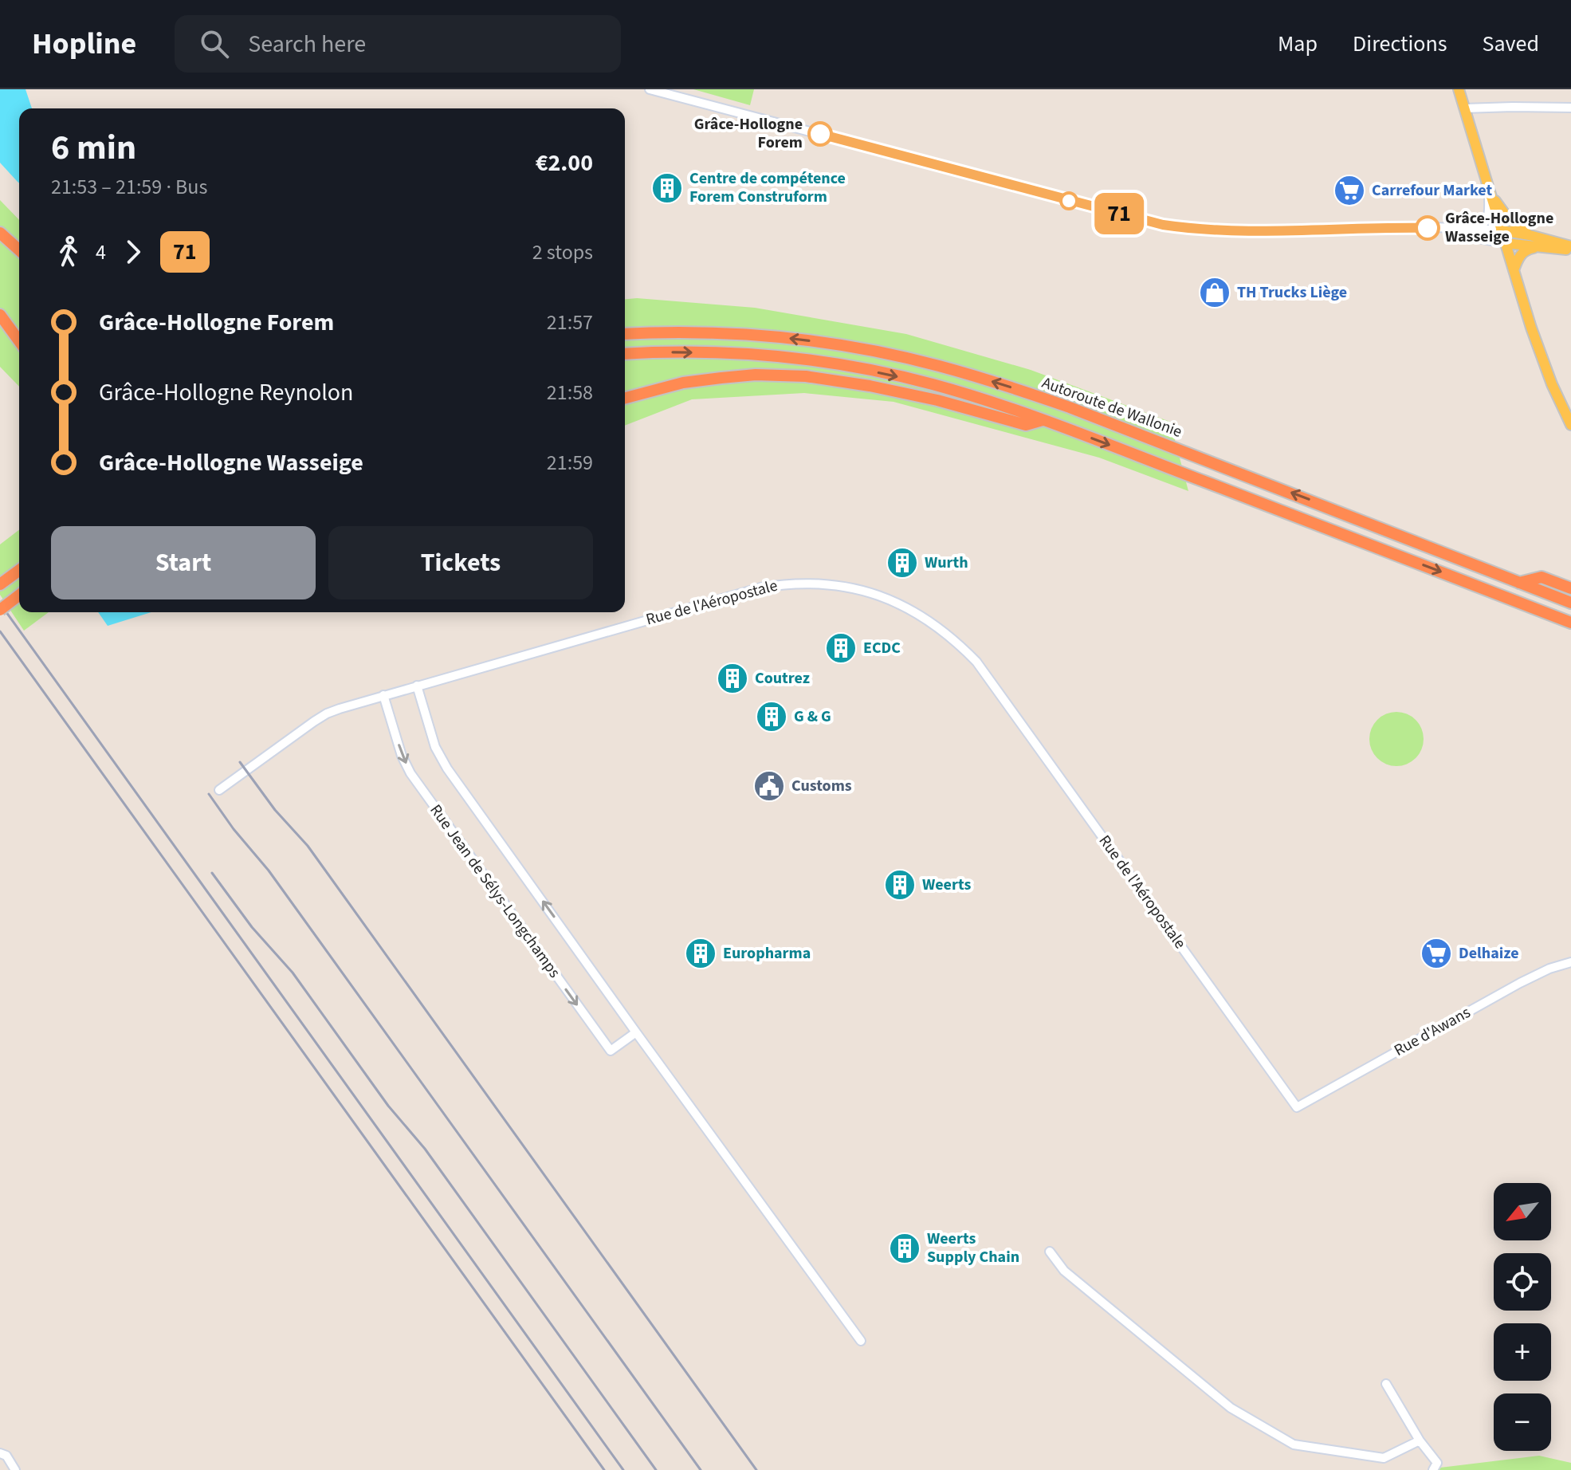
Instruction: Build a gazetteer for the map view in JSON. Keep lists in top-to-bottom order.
{
  "streets": {
    "highway": ["Autoroute de Wallonie"],
    "street": ["Rue de l'Aéropostale", "Rue Jean de Sélys-Longchamps", "Rue d'Awans"]
  },
  "crossings": [
    ["Rue de l'Aéropostale", "Rue Jean de Sélys-Longchamps"],
    ["Rue de l'Aéropostale", "Rue d'Awans"]
  ],
  "places": {
    "other": ["Grâce-Hollogne Forem", "Grâce-Hollogne Wasseige"],
    "building": [
      "Centre de compétence Forem Construform",
      "Wurth",
      "ECDC",
      "Coutrez",
      "G & G",
      "Weerts",
      "Europharma",
      "Weerts Supply Chain"
    ],
    "supermarket": ["Carrefour Market", "Delhaize"],
    "shop": ["TH Trucks Liège"],
    "public building": ["Customs"]
  },
  "lines": ["bus line 71"],
  "north": "bottom left",
  "page": {
    "header": "Hopline",
    "search": "Search here",
    "nav": ["Map", "Directions", "Saved"],
    "on_map": "71",
    "heading": ["6 min", "21:53 – 21:59 · Bus", "€2.00"],
    "legs": ["4", "71", "2 stops"],
    "list": [
      {
        "name": "Grâce-Hollogne Forem",
        "value": "21:57"
      },
      {
        "name": "Grâce-Hollogne Reynolon",
        "value": "21:58"
      },
      {
        "name": "Grâce-Hollogne Wasseige",
        "value": "21:59"
      }
    ],
    "buttons": ["Start", "Tickets"],
    "map_buttons": ["+", "−"]
  }
}
